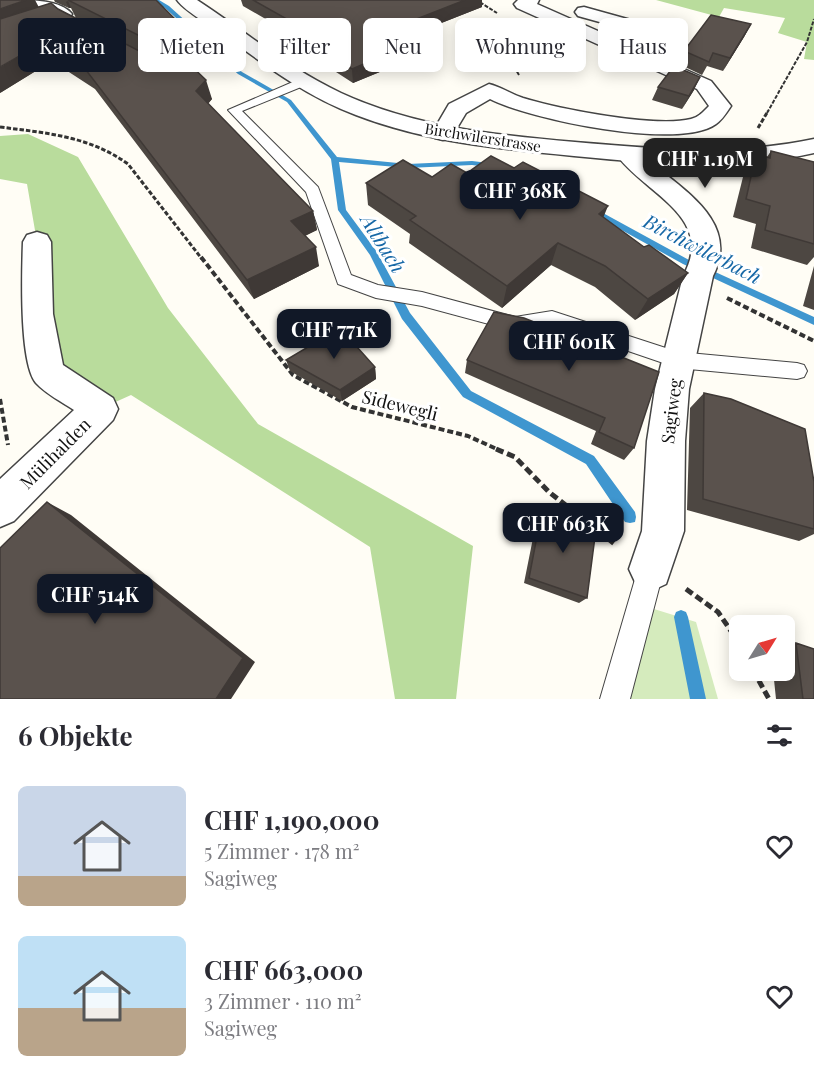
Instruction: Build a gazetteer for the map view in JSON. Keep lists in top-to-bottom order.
{
  "streets": {
    "street": ["Birchwilerstrasse", "Sagiweg", "Mülihalden"],
    "path": ["Sidewegli"]
  },
  "crossings": [
    ["Birchwilerstrasse", "Sagiweg"],
    ["Sidewegli", "Sagiweg"]
  ],
  "water": ["Altbach", "Birchwilerbach"],
  "north": "top right",
  "page": {
    "chip": [
      "Kaufen",
      "Mieten",
      "Filter",
      "Neu",
      "Wohnung",
      "Haus"
    ],
    "price": [
      "CHF 1.19M",
      "CHF 368K",
      "CHF 771K",
      "CHF 601K",
      "CHF 663K",
      "CHF 514K"
    ],
    "heading": "6 Objekte",
    "list": [
      {
        "name": "CHF 1,190,000",
        "note": "5 Zimmer · 178 m² · Sagiweg"
      },
      {
        "name": "CHF 663,000",
        "note": "3 Zimmer · 110 m² · Sagiweg"
      }
    ]
  }
}
